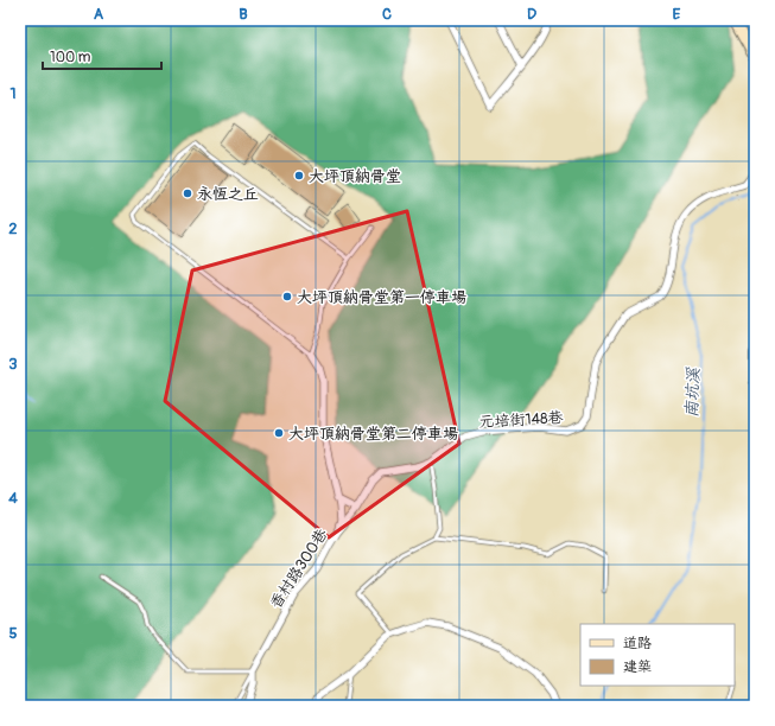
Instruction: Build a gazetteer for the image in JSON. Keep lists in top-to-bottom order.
{
  "streets": {
    "street": ["元培街148巷", "香村路300巷"]
  },
  "crossings": [
    ["元培街148巷", "香村路300巷"]
  ],
  "water": ["南坑溪"],
  "places": [
    "大坪頂納骨堂",
    "永恆之丘",
    "大坪頂納骨堂第一停車場",
    "大坪頂納骨堂第二停車場"
  ],
  "legend": ["道路", "建築"],
  "scale_bar": "100 m",
  "grid": {
    "columns": [
      "A",
      "B",
      "C",
      "D",
      "E"
    ],
    "rows": [
      "1",
      "2",
      "3",
      "4",
      "5"
    ]
  }
}
